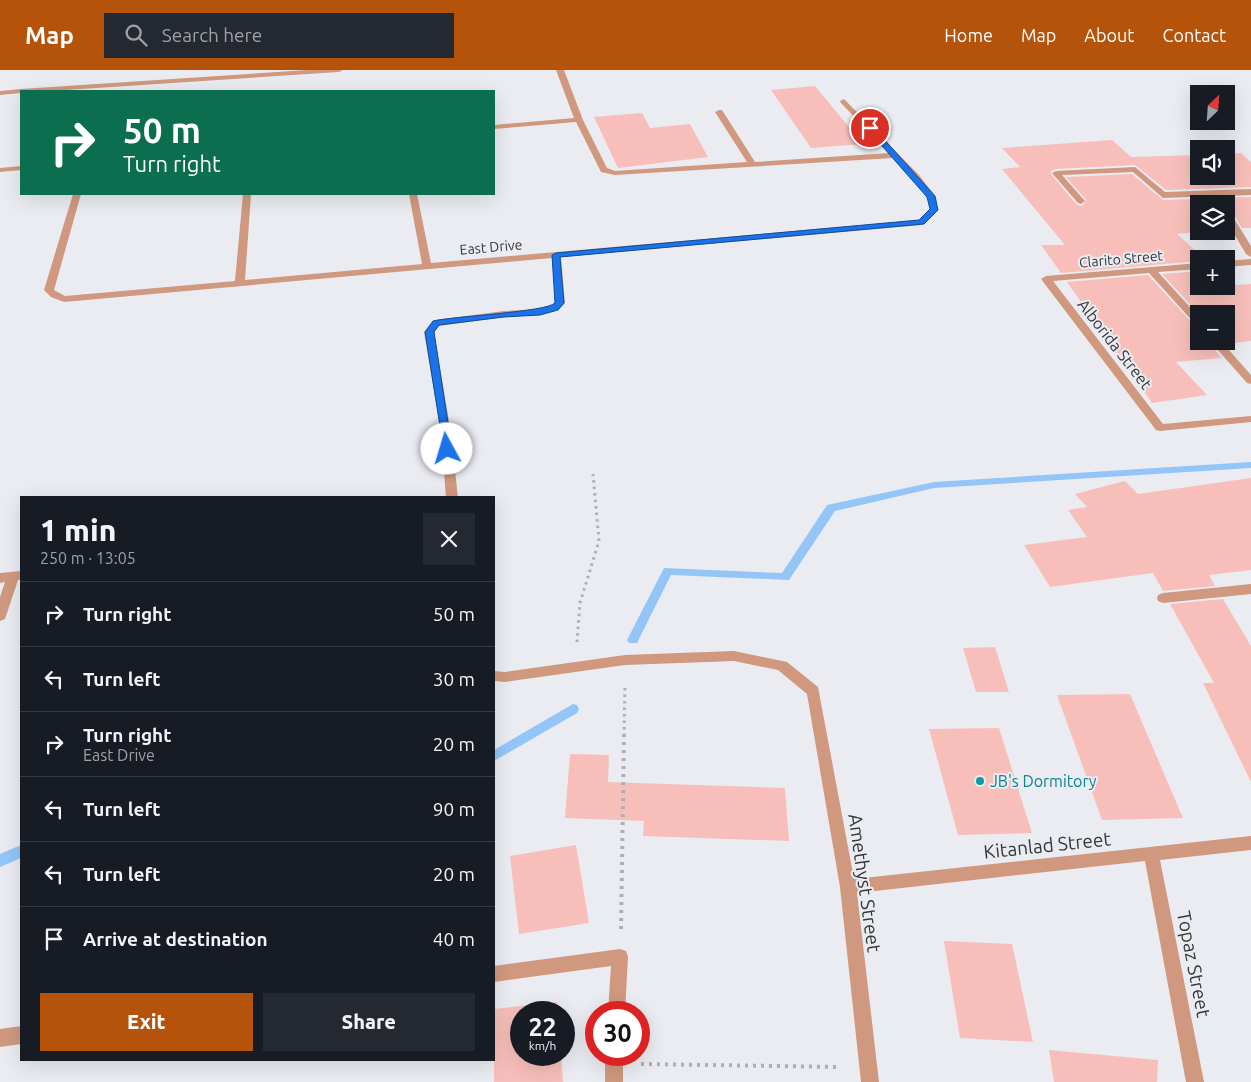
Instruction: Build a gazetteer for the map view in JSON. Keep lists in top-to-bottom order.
{
  "streets": {
    "street": [
      "East Drive",
      "Clarito Street",
      "Alborida Street",
      "Kitanlad Street",
      "Amethyst Street",
      "Topaz Street"
    ]
  },
  "crossings": [
    ["Clarito Street", "Alborida Street"],
    ["Kitanlad Street", "Amethyst Street"],
    ["Kitanlad Street", "Topaz Street"]
  ],
  "places": ["JB's Dormitory"],
  "north": "top right",
  "page": {
    "header": "Map",
    "search": "Search here",
    "nav": [
      "Home",
      "Map",
      "About",
      "Contact"
    ],
    "map_buttons": ["+", "−"],
    "turn": ["50 m", "Turn right"],
    "heading": ["1 min", "250 m · 13:05"],
    "list": [
      {
        "name": "Turn right",
        "value": "50 m"
      },
      {
        "name": "Turn left",
        "value": "30 m"
      },
      {
        "name": "Turn right",
        "note": "East Drive",
        "value": "20 m"
      },
      {
        "name": "Turn left",
        "value": "90 m"
      },
      {
        "name": "Turn left",
        "value": "20 m"
      },
      {
        "name": "Arrive at destination",
        "value": "40 m"
      }
    ],
    "buttons": ["Exit", "Share"],
    "speed": "22 km/h",
    "limit": "30"
  }
}
